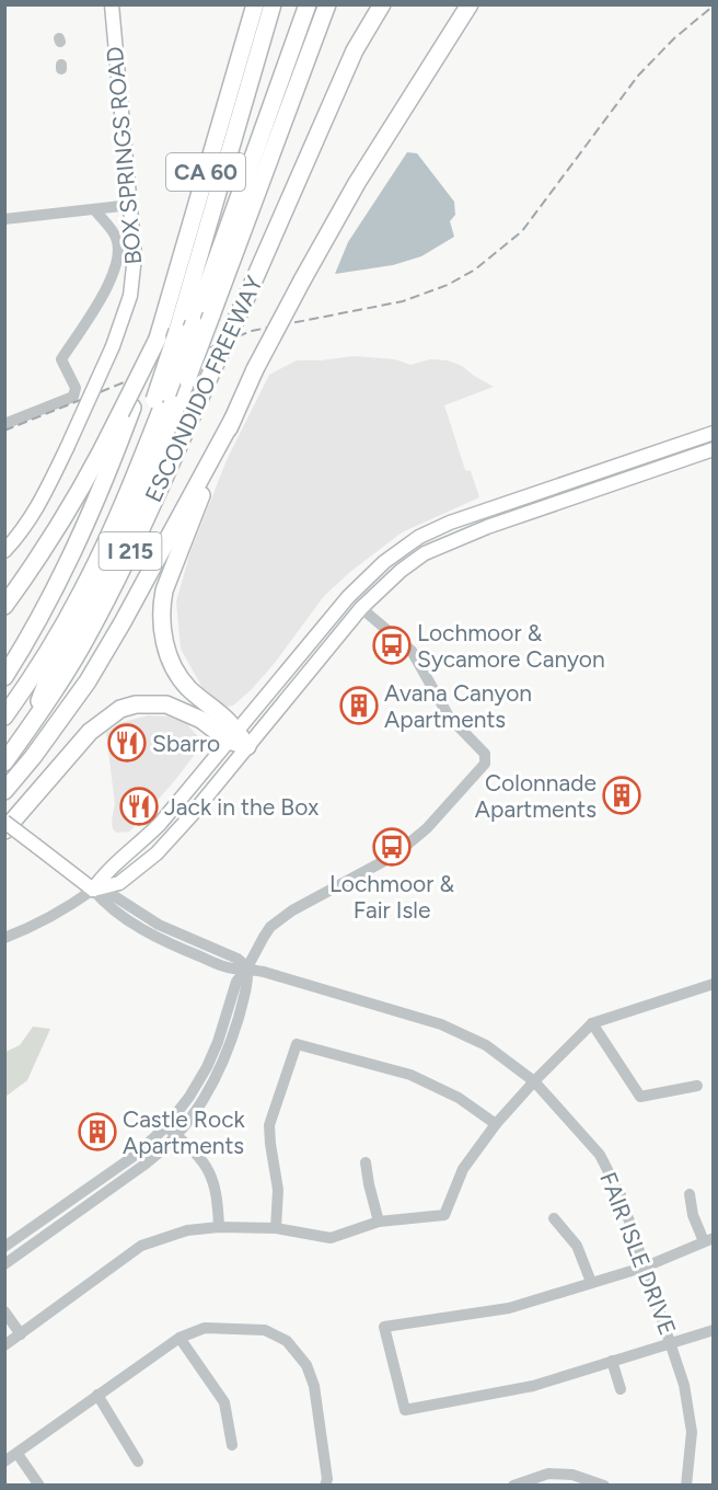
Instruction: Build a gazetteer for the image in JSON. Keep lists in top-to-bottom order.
{
  "streets": {
    "highway": ["CA 60", "ESCONDIDO FREEWAY", "I 215"],
    "main road": ["BOX SPRINGS ROAD", "FAIR ISLE DRIVE"]
  },
  "places": {
    "bus stop": ["Lochmoor & Sycamore Canyon", "Lochmoor & Fair Isle"],
    "building": ["Avana Canyon Apartments", "Colonnade Apartments", "Castle Rock Apartments"],
    "restaurant": ["Sbarro", "Jack in the Box"]
  }
}
